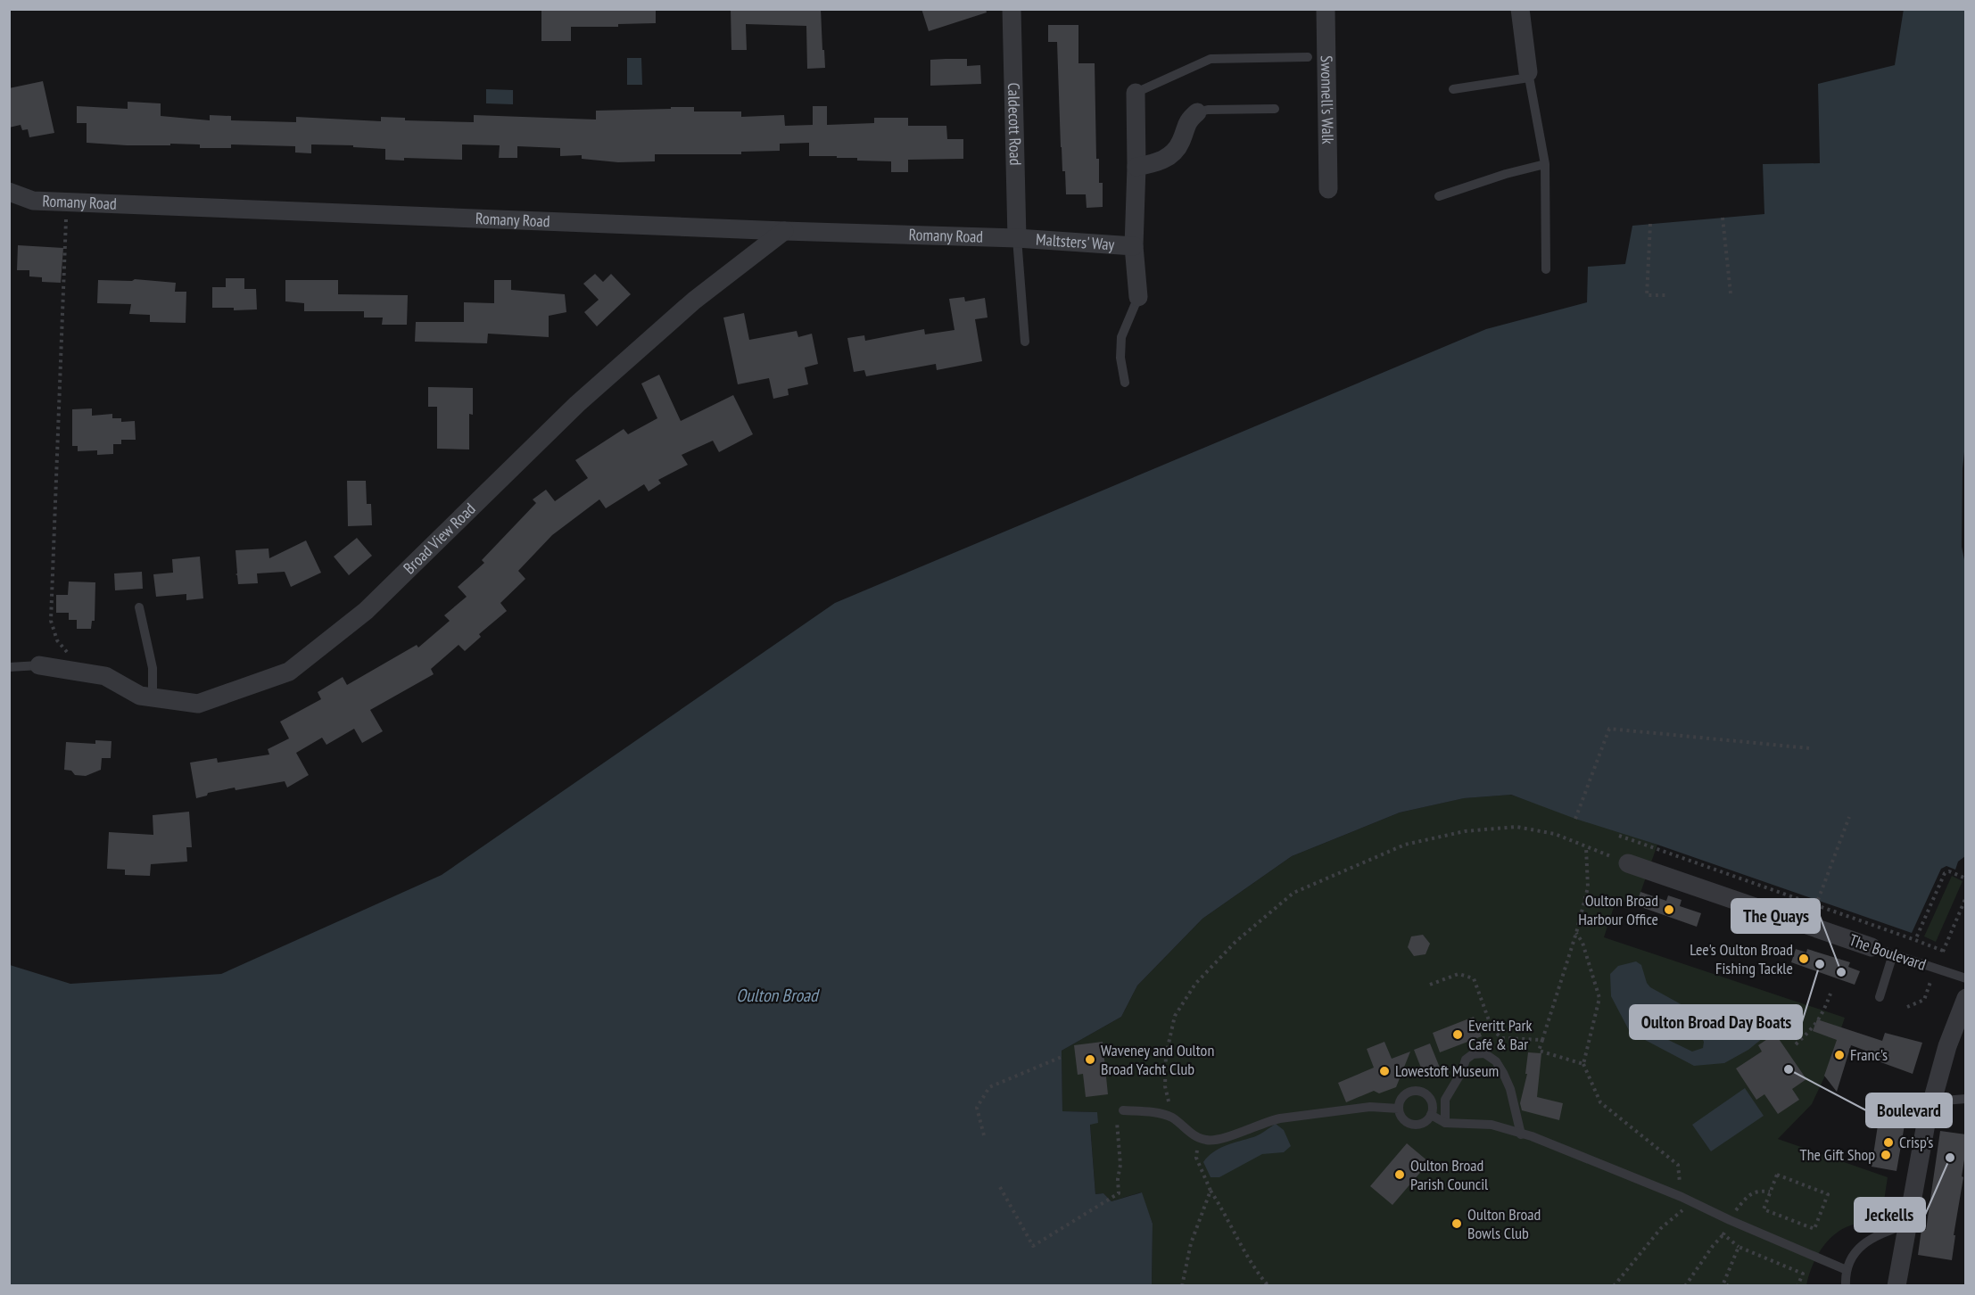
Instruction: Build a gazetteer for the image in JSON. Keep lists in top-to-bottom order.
{
  "streets": {
    "street": [
      "Swonnell's Walk",
      "Caldecott Road",
      "Romany Road",
      "Maltsters' Way",
      "Broad View Road",
      "The Boulevard"
    ]
  },
  "crossings": [
    ["Caldecott Road", "Romany Road"],
    ["Caldecott Road", "Maltsters' Way"],
    ["Romany Road", "Maltsters' Way"],
    ["Romany Road", "Broad View Road"]
  ],
  "water": ["Oulton Broad"],
  "places": [
    "Oulton Broad Harbour Office",
    "Lee's Oulton Broad Fishing Tackle",
    "Oulton Broad Day Boats",
    "The Quays",
    "Everitt Park Café & Bar",
    "Franc's",
    "Waveney and Oulton Broad Yacht Club",
    "Boulevard",
    "Lowestoft Museum",
    "Crisp's",
    "The Gift Shop",
    "Jeckells",
    "Oulton Broad Parish Council",
    "Oulton Broad Bowls Club"
  ]
}
